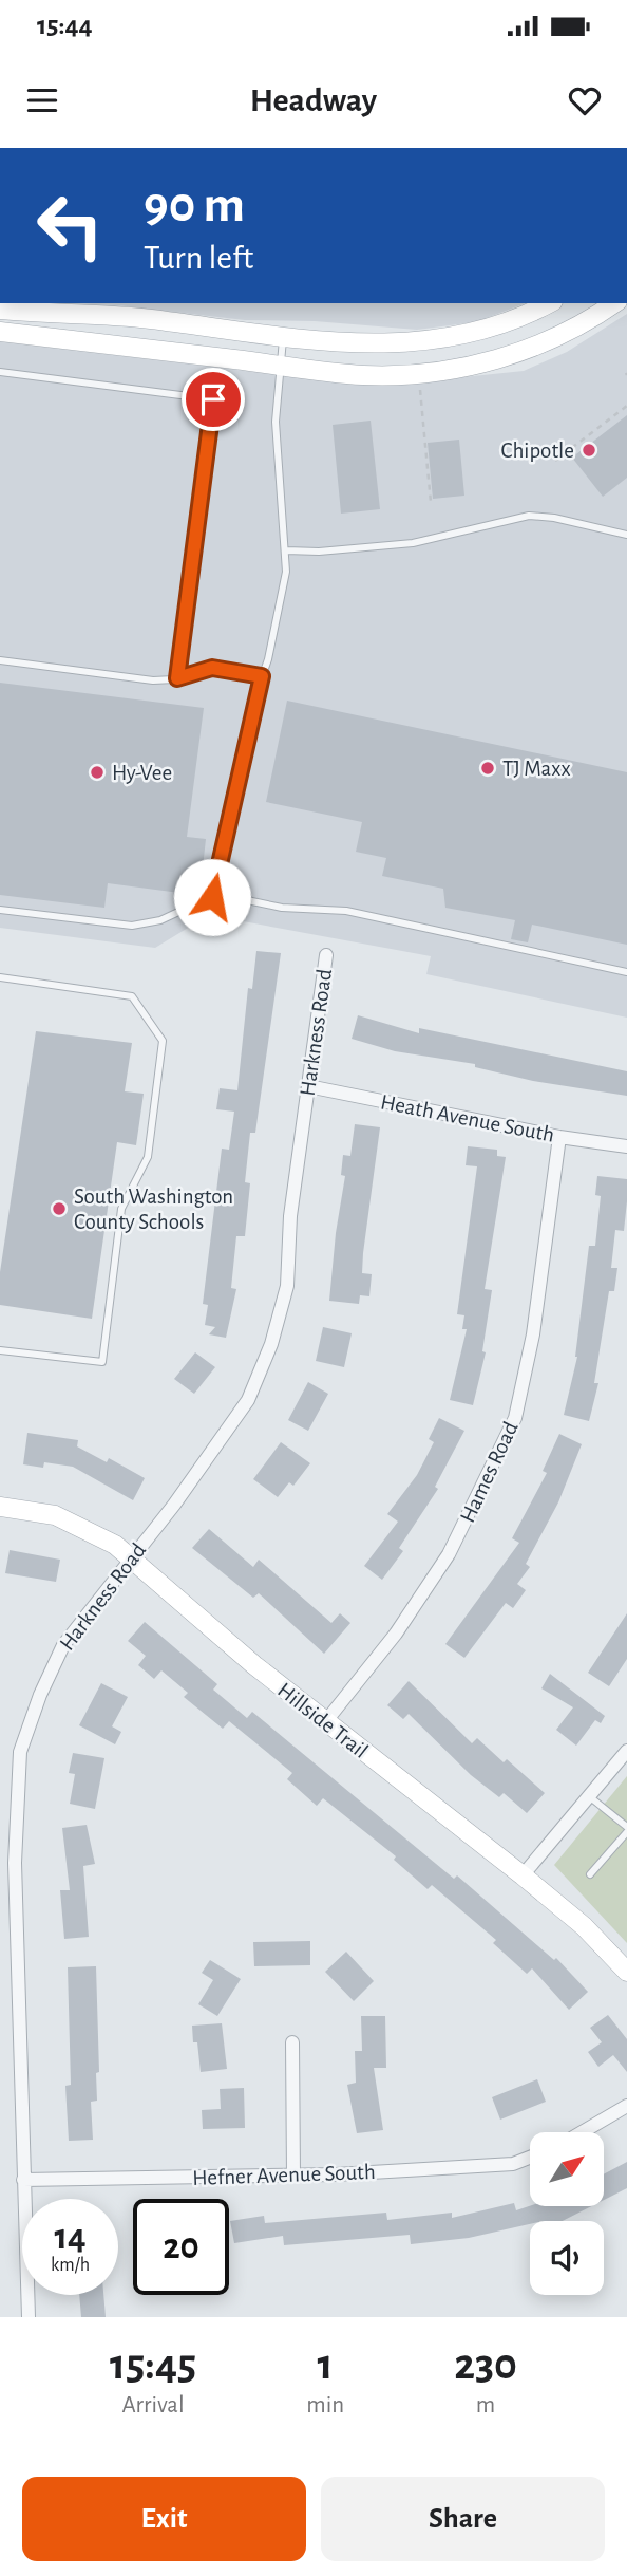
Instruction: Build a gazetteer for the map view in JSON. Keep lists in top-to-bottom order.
{
  "streets": {
    "street": [
      "Harkness Road",
      "Heath Avenue South",
      "Hames Road",
      "Hillside Trail",
      "Hefner Avenue South"
    ]
  },
  "crossings": [
    ["Harkness Road", "Heath Avenue South"],
    ["Harkness Road", "Hillside Trail"],
    ["Harkness Road", "Hefner Avenue South"],
    ["Heath Avenue South", "Hames Road"],
    ["Hames Road", "Hillside Trail"]
  ],
  "places": [
    "Chipotle",
    "TJ Maxx",
    "Hy-Vee",
    "South Washington County Schools"
  ],
  "north": "top right",
  "page": {
    "status": "15:44",
    "header": "Headway",
    "turn": ["90 m", "Turn left"],
    "speed": "14 km/h",
    "limit": "20",
    "eta": [
      "15:45",
      "Arrival",
      "1",
      "min",
      "230",
      "m"
    ],
    "buttons": ["Exit", "Share"]
  }
}
